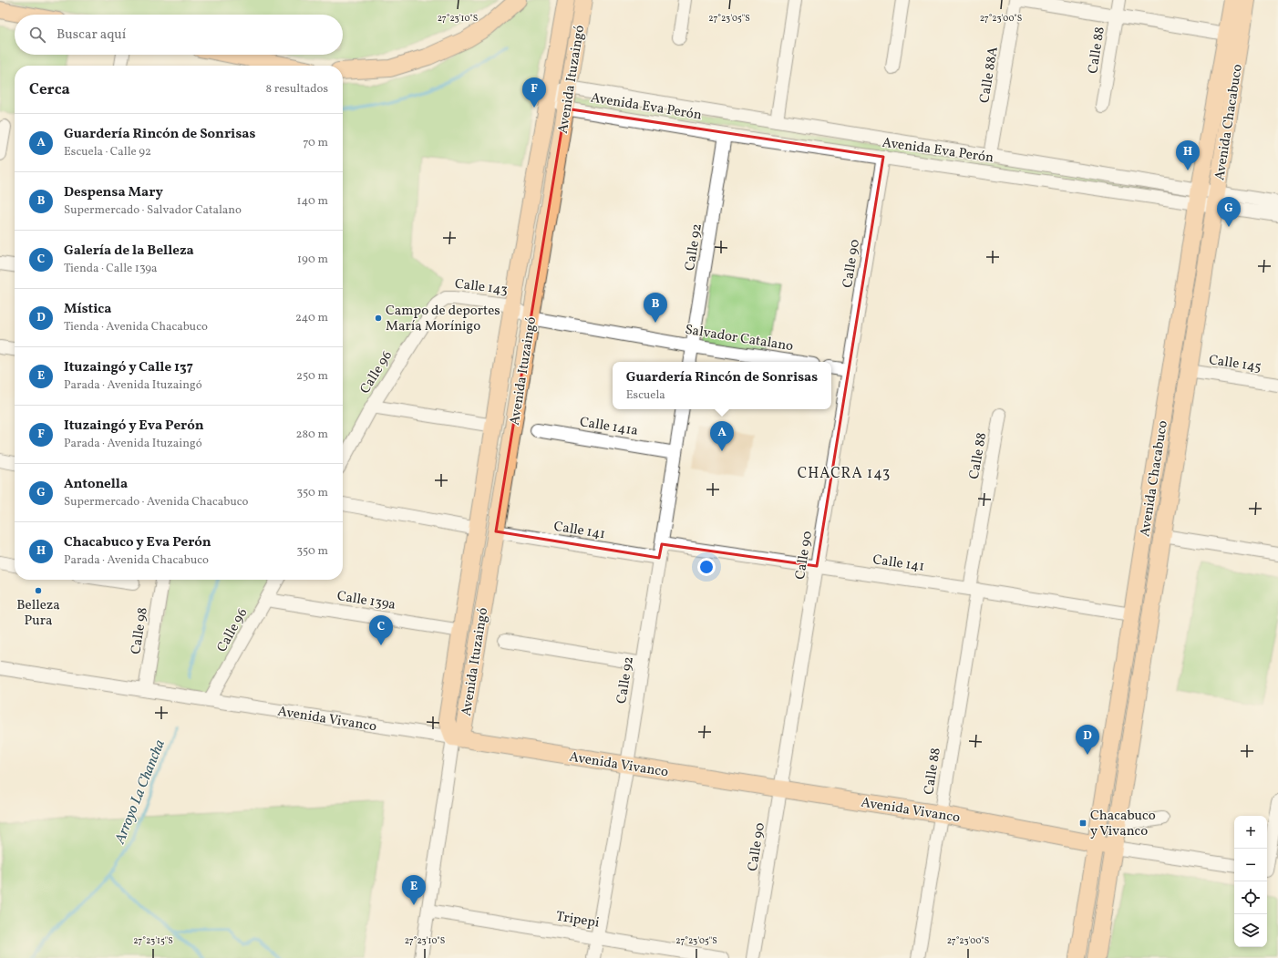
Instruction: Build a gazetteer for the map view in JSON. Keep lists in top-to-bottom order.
{
  "streets": {
    "main road": ["Avenida Ituzaingó", "Avenida Chacabuco", "Avenida Vivanco"],
    "street": [
      "Calle 88",
      "Calle 88A",
      "Avenida Eva Perón",
      "Calle 92",
      "Calle 90",
      "Calle 143",
      "Salvador Catalano",
      "Calle 145",
      "Calle 96",
      "Calle 141a",
      "Calle 141",
      "Calle 139a",
      "Calle 98",
      "Tripepi"
    ]
  },
  "crossings": [
    ["Calle 88", "Calle 141"],
    ["Calle 88", "Avenida Vivanco"],
    ["Calle 88A", "Avenida Eva Perón"],
    ["Avenida Ituzaingó", "Avenida Eva Perón"],
    ["Avenida Ituzaingó", "Calle 143"],
    ["Avenida Ituzaingó", "Salvador Catalano"],
    ["Avenida Ituzaingó", "Calle 141"],
    ["Avenida Ituzaingó", "Calle 139a"],
    ["Avenida Ituzaingó", "Avenida Vivanco"],
    ["Avenida Ituzaingó", "Tripepi"],
    ["Avenida Eva Perón", "Avenida Chacabuco"],
    ["Avenida Eva Perón", "Calle 92"],
    ["Avenida Eva Perón", "Calle 90"],
    ["Avenida Chacabuco", "Calle 145"],
    ["Avenida Chacabuco", "Calle 141"],
    ["Avenida Chacabuco", "Avenida Vivanco"],
    ["Calle 92", "Salvador Catalano"],
    ["Calle 92", "Calle 141a"],
    ["Calle 92", "Calle 141"],
    ["Calle 92", "Avenida Vivanco"],
    ["Calle 92", "Tripepi"],
    ["Calle 90", "Calle 141"],
    ["Calle 90", "Avenida Vivanco"],
    ["Calle 143", "Salvador Catalano"],
    ["Calle 143", "Calle 96"],
    ["Calle 96", "Calle 139a"],
    ["Calle 96", "Avenida Vivanco"],
    ["Calle 98", "Avenida Vivanco"]
  ],
  "districts": ["CHACRA 143"],
  "water": ["Arroyo La Chancha"],
  "places": {
    "other": ["Campo de deportes María Morínigo", "Belleza Pura"],
    "transit": ["Chacabuco y Vivanco"]
  },
  "page": {
    "search": "Buscar aquí",
    "heading": ["Cerca", "8 resultados"],
    "pins": [
      "F",
      "H",
      "G",
      "B",
      "A",
      "C",
      "D",
      "E"
    ],
    "list": [
      {
        "mark": "A",
        "name": "Guardería Rincón de Sonrisas",
        "note": "Escuela · Calle 92",
        "value": "70 m"
      },
      {
        "mark": "B",
        "name": "Despensa Mary",
        "note": "Supermercado · Salvador Catalano",
        "value": "140 m"
      },
      {
        "mark": "C",
        "name": "Galería de la Belleza",
        "note": "Tienda · Calle 139a",
        "value": "190 m"
      },
      {
        "mark": "D",
        "name": "Mística",
        "note": "Tienda · Avenida Chacabuco",
        "value": "240 m"
      },
      {
        "mark": "E",
        "name": "Ituzaingó y Calle 137",
        "note": "Parada · Avenida Ituzaingó",
        "value": "250 m"
      },
      {
        "mark": "F",
        "name": "Ituzaingó y Eva Perón",
        "note": "Parada · Avenida Ituzaingó",
        "value": "280 m"
      },
      {
        "mark": "G",
        "name": "Antonella",
        "note": "Supermercado · Avenida Chacabuco",
        "value": "350 m"
      },
      {
        "mark": "H",
        "name": "Chacabuco y Eva Perón",
        "note": "Parada · Avenida Chacabuco",
        "value": "350 m"
      }
    ],
    "popup": ["Guardería Rincón de Sonrisas", "Escuela"],
    "map_buttons": ["+", "−"]
  },
  "coordinates": [
    "27°23'10\"S",
    "27°23'05\"S",
    "27°23'00\"S",
    "27°23'15\"S"
  ]
}
